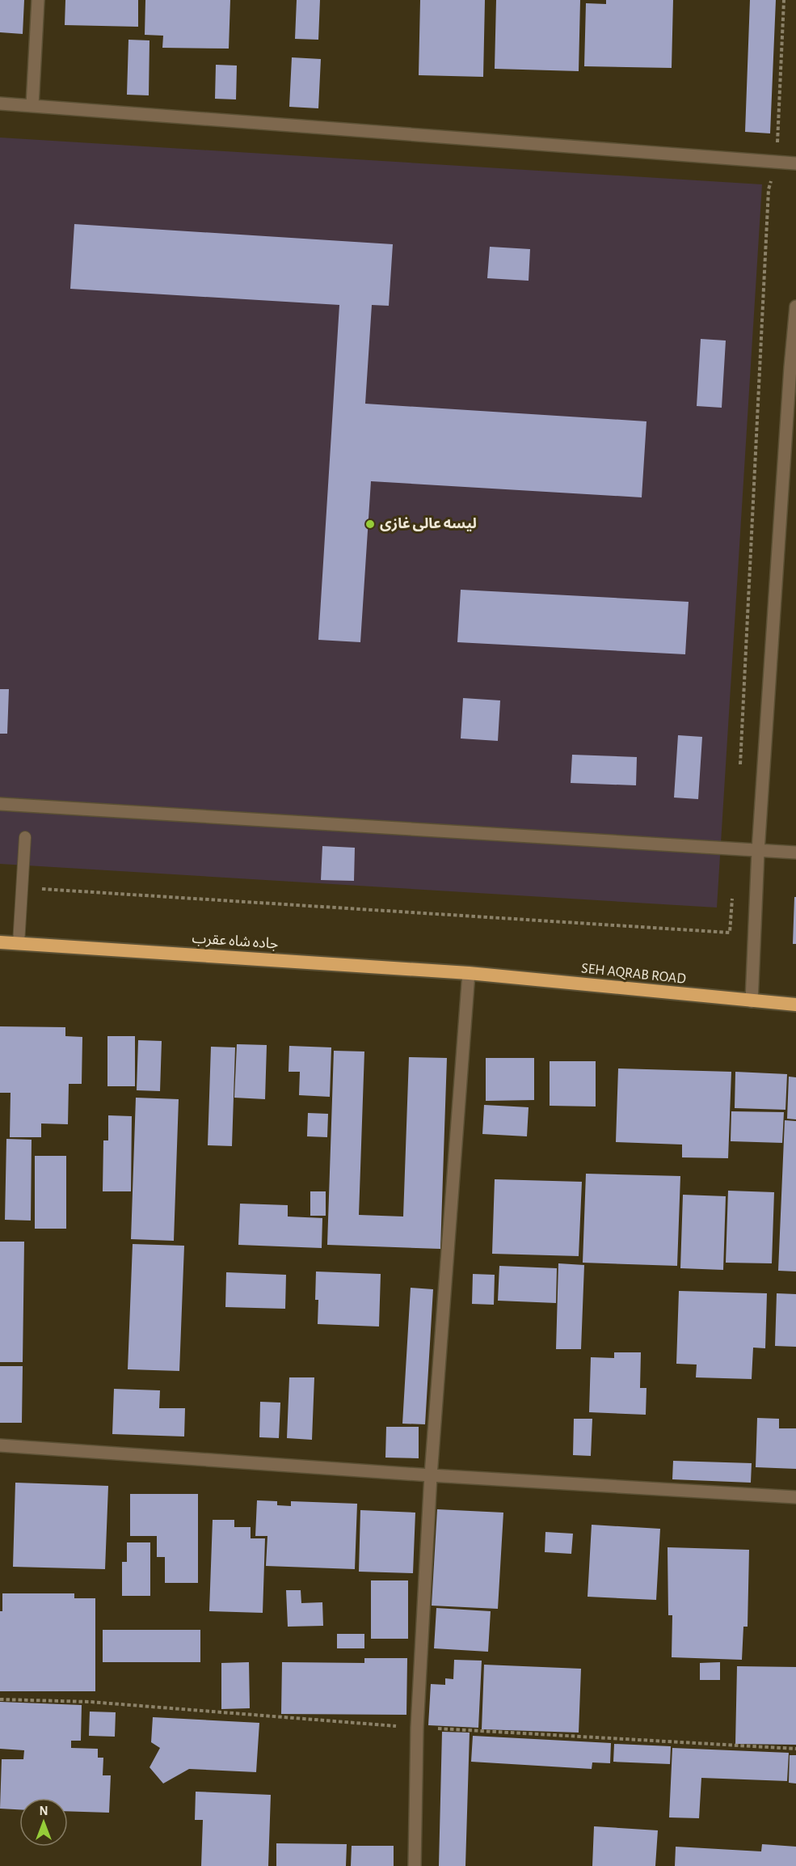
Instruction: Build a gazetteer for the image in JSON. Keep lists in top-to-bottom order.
{
  "streets": {
    "highway": ["جاده شاه عقرب", "SEH AQRAB ROAD"]
  },
  "crossings": [
    ["جاده شاه عقرب", "SEH AQRAB ROAD"]
  ],
  "places": ["لیسه عالی غازی"],
  "north": "top"
}
